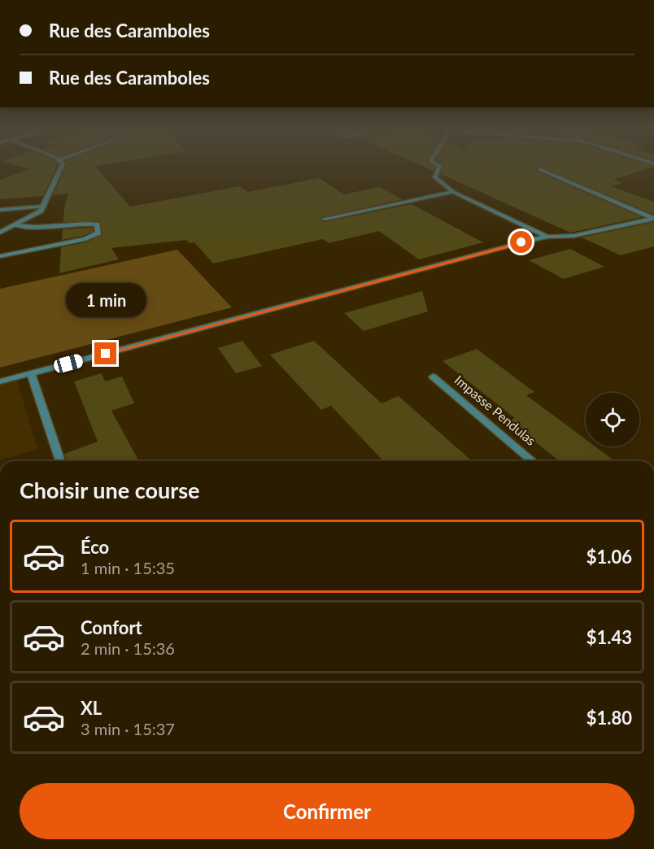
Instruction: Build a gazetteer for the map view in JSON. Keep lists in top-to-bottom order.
{
  "streets": {
    "street": ["Impasse Pendulas"]
  },
  "page": {
    "banner": ["Rue des Caramboles", "Rue des Caramboles"],
    "bubble": "1 min",
    "heading": "Choisir une course",
    "list": [
      {
        "name": "Éco",
        "note": "1 min · 15:35",
        "value": "$1.06"
      },
      {
        "name": "Confort",
        "note": "2 min · 15:36",
        "value": "$1.43"
      },
      {
        "name": "XL",
        "note": "3 min · 15:37",
        "value": "$1.80"
      }
    ],
    "buttons": "Confirmer"
  }
}
